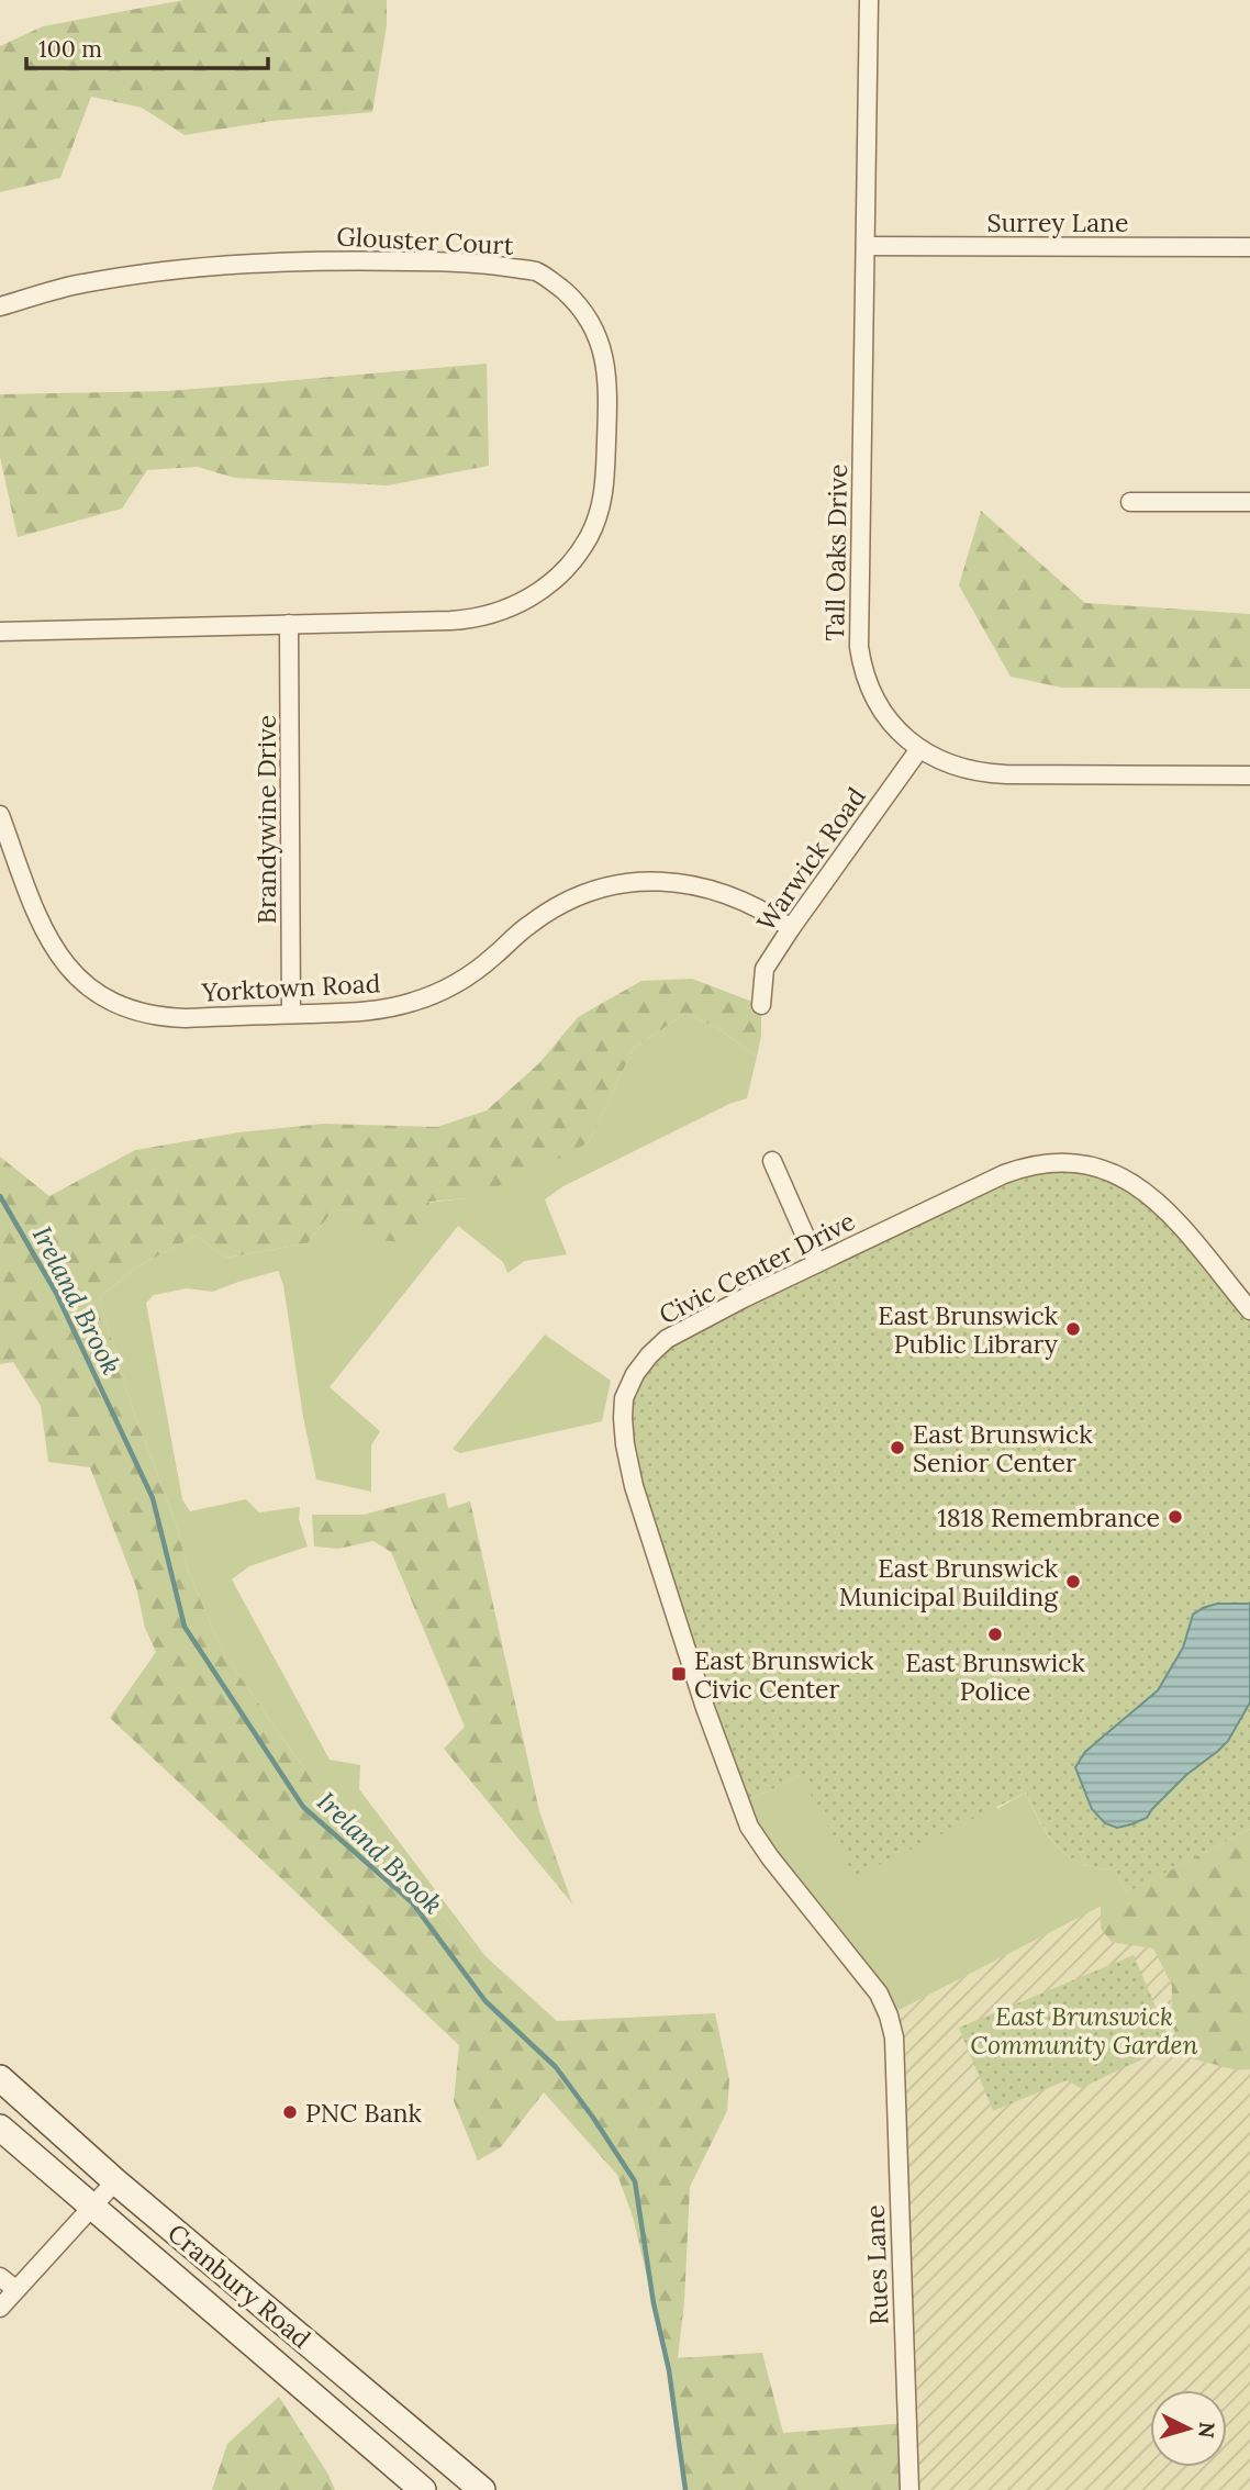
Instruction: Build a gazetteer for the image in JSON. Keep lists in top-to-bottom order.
{
  "streets": {
    "main road": ["Cranbury Road"],
    "street": [
      "Surrey Lane",
      "Glouster Court",
      "Tall Oaks Drive",
      "Brandywine Drive",
      "Warwick Road",
      "Yorktown Road",
      "Civic Center Drive",
      "Rues Lane"
    ]
  },
  "crossings": [
    ["Surrey Lane", "Tall Oaks Drive"],
    ["Glouster Court", "Brandywine Drive"],
    ["Tall Oaks Drive", "Warwick Road"],
    ["Brandywine Drive", "Yorktown Road"],
    ["Warwick Road", "Yorktown Road"],
    ["Civic Center Drive", "Rues Lane"]
  ],
  "water": ["Ireland Brook"],
  "parks": ["East Brunswick Community Garden"],
  "places": {
    "other": [
      "East Brunswick Public Library",
      "East Brunswick Senior Center",
      "1818 Remembrance",
      "East Brunswick Municipal Building",
      "East Brunswick Police",
      "PNC Bank"
    ],
    "transit": ["East Brunswick Civic Center"]
  },
  "scale_bar": "100 m",
  "north": "right"
}
